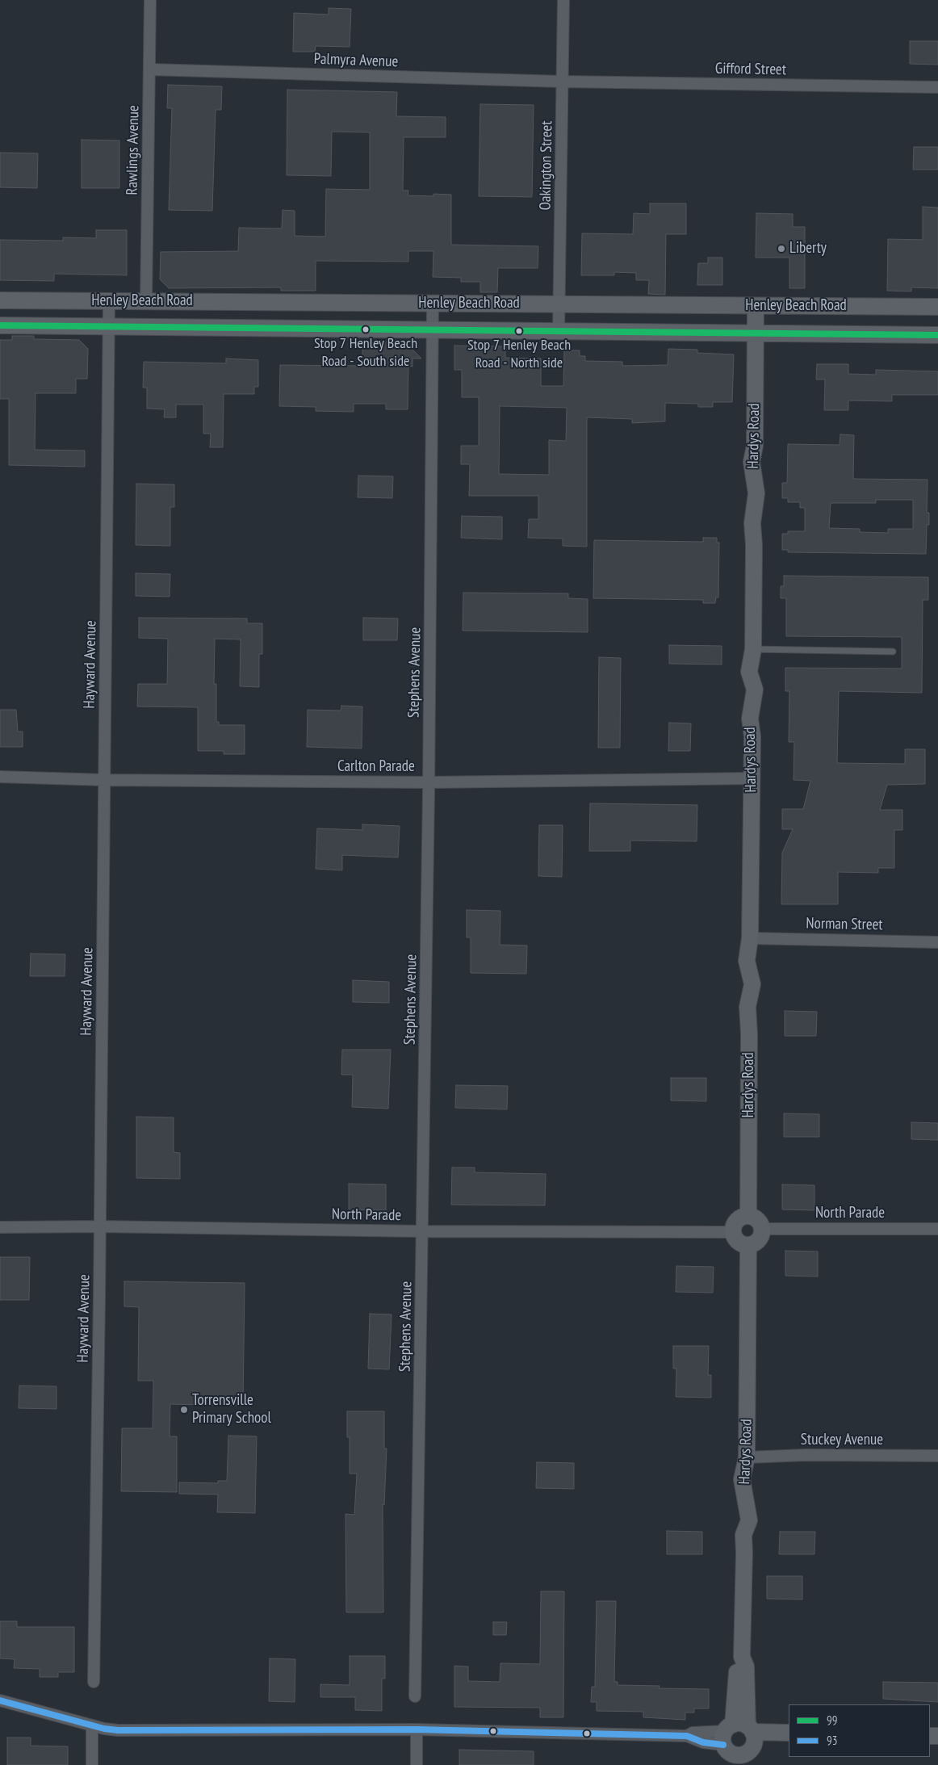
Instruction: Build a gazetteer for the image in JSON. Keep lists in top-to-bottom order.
{
  "streets": {
    "main road": ["Henley Beach Road", "Hardys Road"],
    "street": [
      "Palmyra Avenue",
      "Gifford Street",
      "Rawlings Avenue",
      "Oakington Street",
      "Hayward Avenue",
      "Stephens Avenue",
      "Carlton Parade",
      "Norman Street",
      "North Parade",
      "Stuckey Avenue"
    ]
  },
  "crossings": [
    ["Palmyra Avenue", "Gifford Street"],
    ["Palmyra Avenue", "Rawlings Avenue"],
    ["Palmyra Avenue", "Oakington Street"],
    ["Gifford Street", "Oakington Street"],
    ["Rawlings Avenue", "Henley Beach Road"],
    ["Oakington Street", "Henley Beach Road"],
    ["Henley Beach Road", "Hardys Road"],
    ["Henley Beach Road", "Hayward Avenue"],
    ["Henley Beach Road", "Stephens Avenue"],
    ["Hardys Road", "Carlton Parade"],
    ["Hardys Road", "Norman Street"],
    ["Hardys Road", "North Parade"],
    ["Hardys Road", "Stuckey Avenue"],
    ["Hayward Avenue", "Carlton Parade"],
    ["Hayward Avenue", "North Parade"],
    ["Stephens Avenue", "Carlton Parade"],
    ["Stephens Avenue", "North Parade"]
  ],
  "places": [
    "Liberty",
    "Stop 7 Henley Beach Road - South side",
    "Stop 7 Henley Beach Road - North side",
    "Torrensville Primary School"
  ],
  "lines": ["transit line 99", "transit line 93"],
  "legend": ["99", "93"]
}
